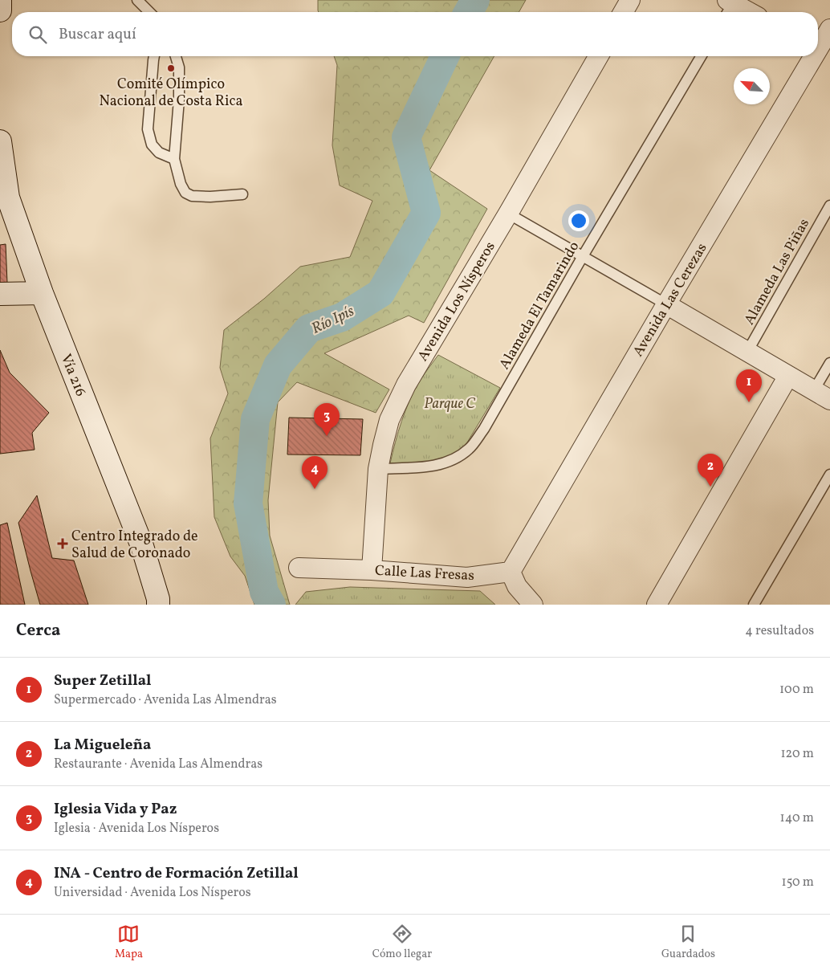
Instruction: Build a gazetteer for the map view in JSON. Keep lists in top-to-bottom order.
{
  "streets": {
    "main road": ["Vía 216"],
    "street": ["Avenida Las Cerezas", "Avenida Los Nísperos", "Calle Las Fresas"],
    "lane": ["Alameda Las Piñas", "Alameda El Tamarindo"]
  },
  "crossings": [
    ["Avenida Las Cerezas", "Calle Las Fresas"],
    ["Avenida Los Nísperos", "Alameda El Tamarindo"],
    ["Avenida Los Nísperos", "Calle Las Fresas"]
  ],
  "water": ["Río Ipís"],
  "parks": ["Parque C"],
  "places": {
    "other": ["Comité Olímpico Nacional de Costa Rica"],
    "health": ["Centro Integrado de Salud de Coronado"]
  },
  "north": "top left",
  "page": {
    "search": "Buscar aquí",
    "pins": [
      "1",
      "3",
      "2",
      "4"
    ],
    "heading": ["Cerca", "4 resultados"],
    "list": [
      {
        "mark": "1",
        "name": "Super Zetillal",
        "note": "Supermercado · Avenida Las Almendras",
        "value": "100 m"
      },
      {
        "mark": "2",
        "name": "La Migueleña",
        "note": "Restaurante · Avenida Las Almendras",
        "value": "120 m"
      },
      {
        "mark": "3",
        "name": "Iglesia Vida y Paz",
        "note": "Iglesia · Avenida Los Nísperos",
        "value": "140 m"
      },
      {
        "mark": "4",
        "name": "INA - Centro de Formación Zetillal",
        "note": "Universidad · Avenida Los Nísperos",
        "value": "150 m"
      }
    ],
    "nav": ["Mapa", "Cómo llegar", "Guardados"]
  }
}
